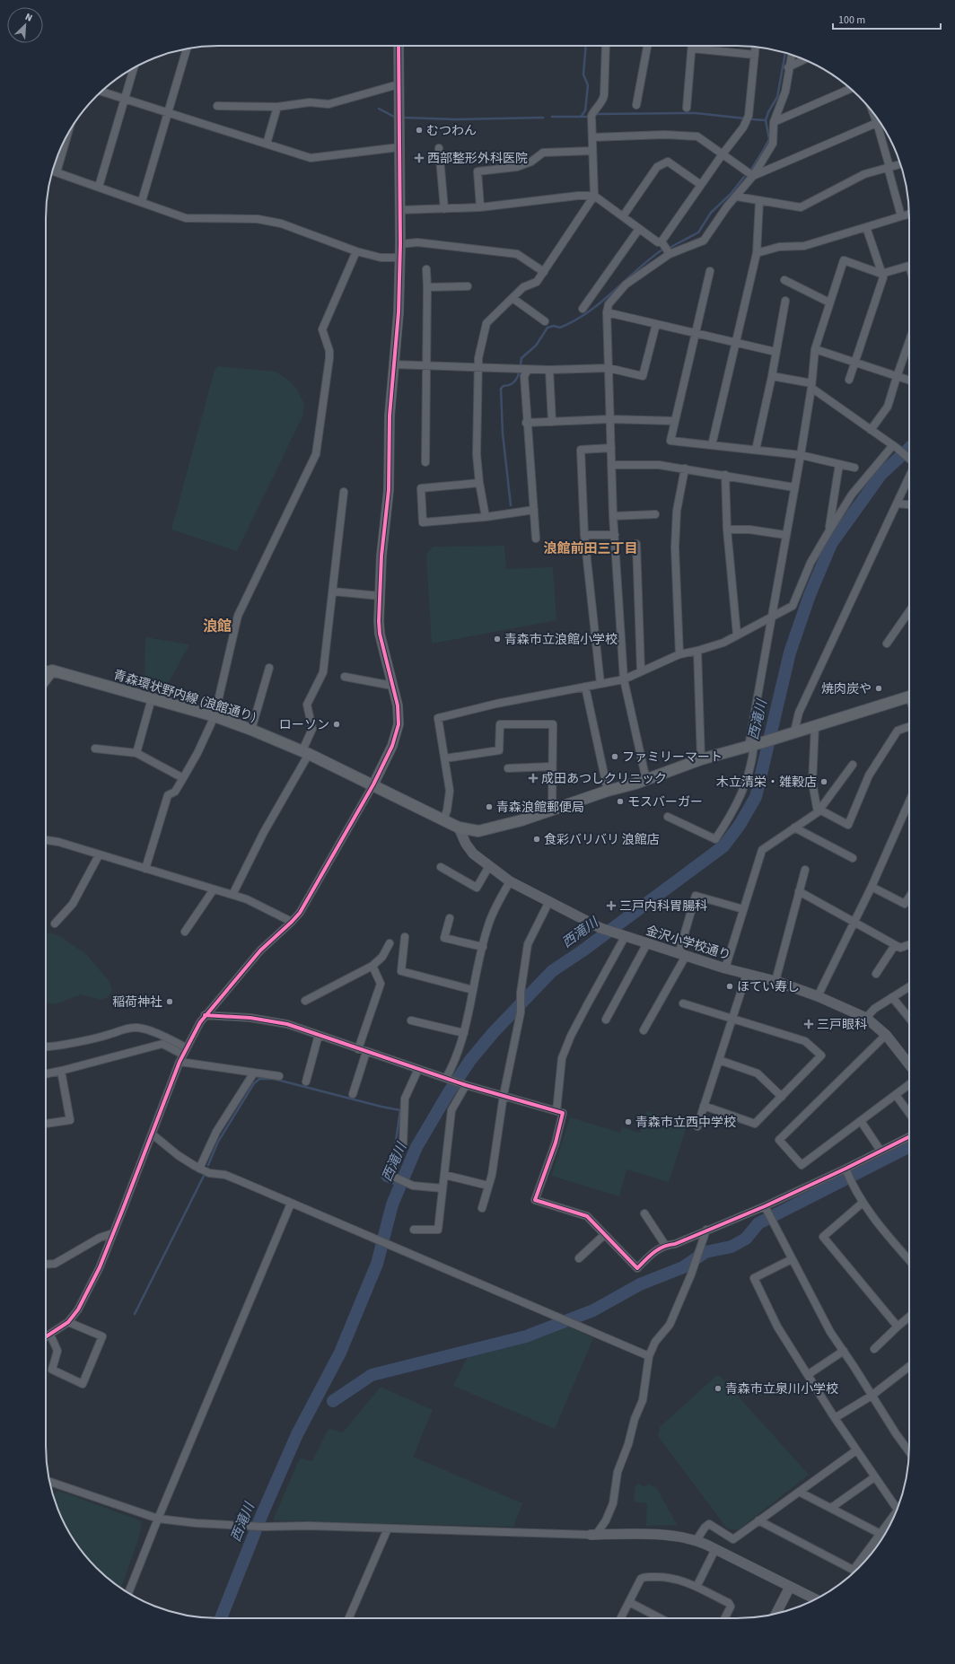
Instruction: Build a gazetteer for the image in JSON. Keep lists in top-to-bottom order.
{
  "streets": {
    "main road": ["青森環状野内線 (浪館通り)"],
    "street": ["金沢小学校通り"]
  },
  "crossings": [
    ["青森環状野内線 (浪館通り)", "金沢小学校通り"]
  ],
  "districts": ["浪館前田三丁目", "浪館"],
  "water": ["西滝川"],
  "places": {
    "other": [
      "むつわん",
      "青森市立浪館小学校",
      "焼肉炭や",
      "ローソン",
      "ファミリーマート",
      "木立清栄・雑穀店",
      "モスバーガー",
      "青森浪館郵便局",
      "食彩バリバリ 浪館店",
      "ほてい寿し",
      "稲荷神社",
      "青森市立西中学校",
      "青森市立泉川小学校"
    ],
    "health": [
      "西部整形外科医院",
      "成田あつしクリニック",
      "三戸内科胃腸科",
      "三戸眼科"
    ]
  },
  "scale_bar": "100 m",
  "north": "top right"
}
